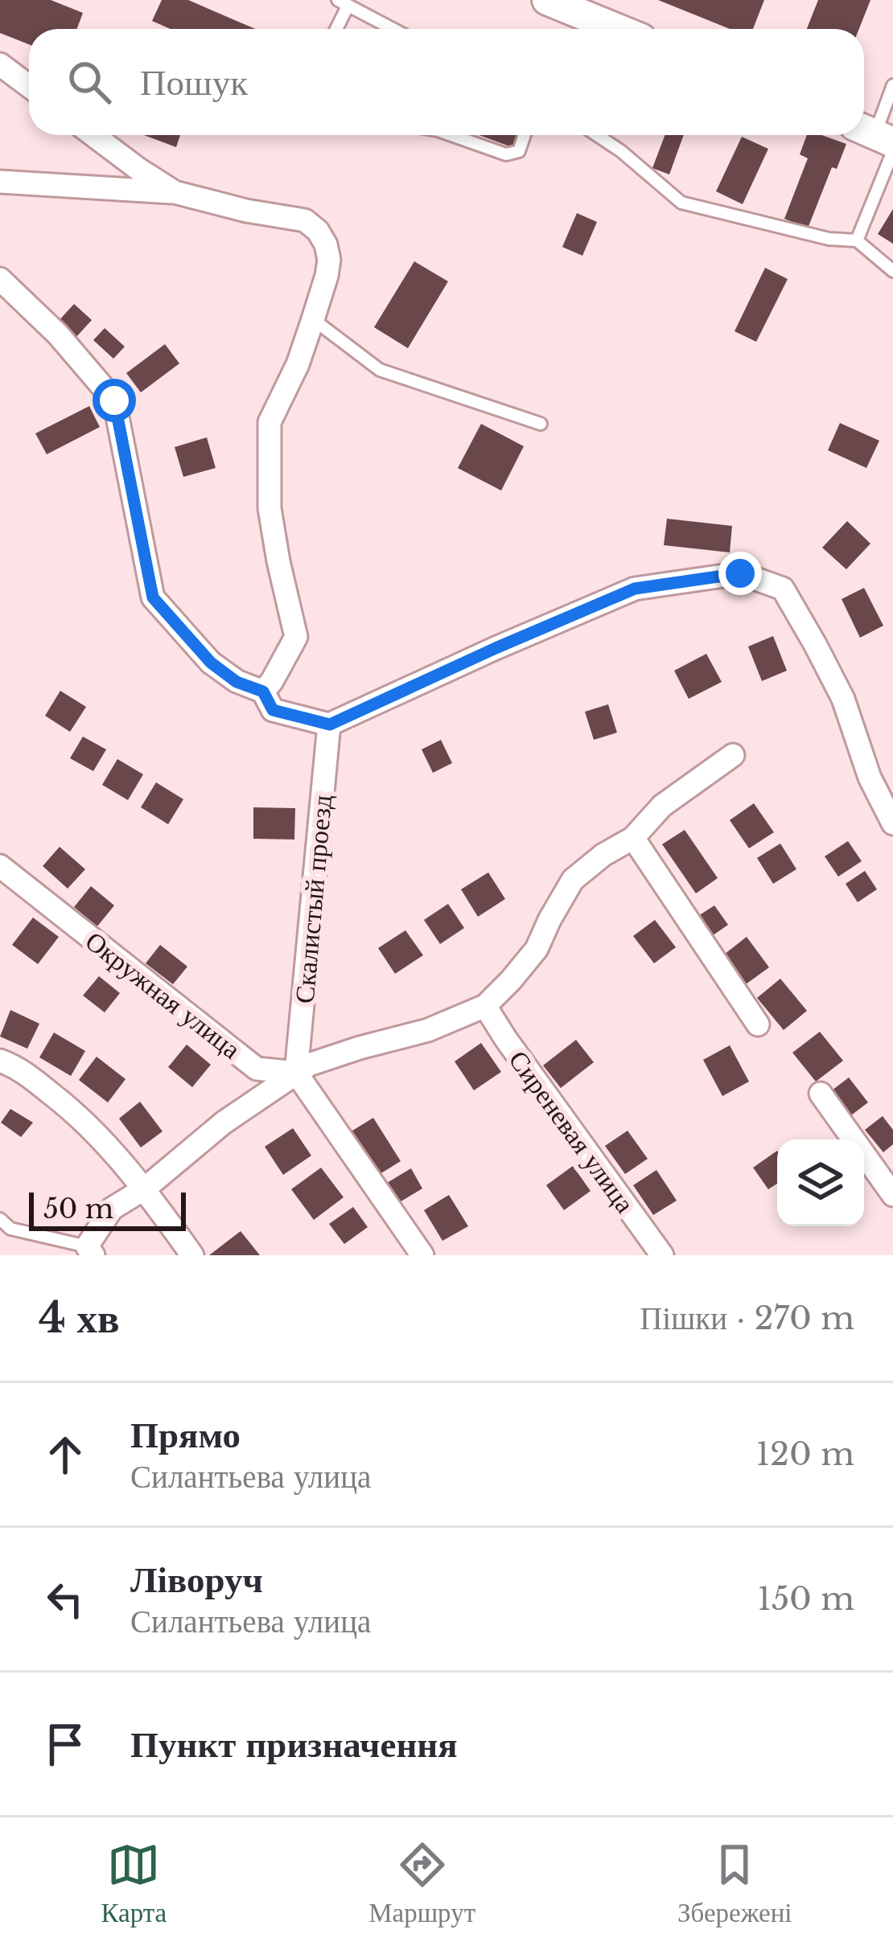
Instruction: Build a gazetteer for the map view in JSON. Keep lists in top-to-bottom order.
{
  "streets": {
    "street": ["Скалистый проезд", "Окружная улица", "Сиреневая улица"]
  },
  "crossings": [
    ["Скалистый проезд", "Окружная улица"]
  ],
  "scale_bar": "50 m",
  "page": {
    "search": "Пошук",
    "scale": "50 m",
    "heading": ["4 хв", "Пішки · 270 m"],
    "list": [
      ["Прямо", "Силантьева улица", "120 m"],
      ["Ліворуч", "Силантьева улица", "150 m"],
      "Пункт призначення"
    ],
    "nav": ["Карта", "Маршрут", "Збережені"]
  }
}
